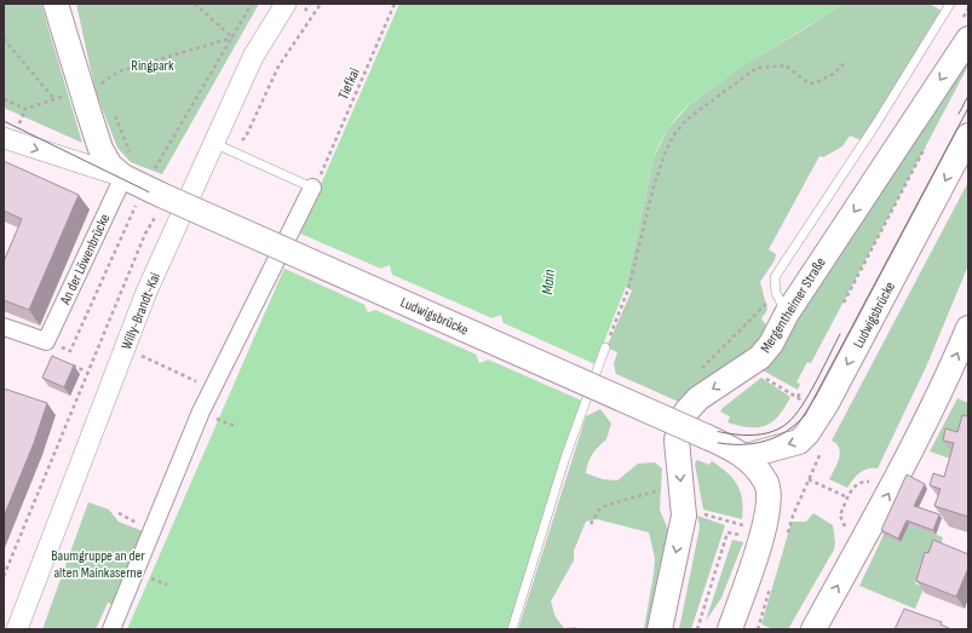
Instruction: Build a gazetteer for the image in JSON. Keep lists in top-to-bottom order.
{
  "streets": {
    "main road": ["Mergentheimer Straße", "Ludwigsbrücke"],
    "street": ["An der Löwenbrücke", "Willy-Brandt-Kai"],
    "path": ["Tiefkai"]
  },
  "crossings": [
    ["An der Löwenbrücke", "Ludwigsbrücke"]
  ],
  "water": ["Main"],
  "parks": ["Ringpark", "Baumgruppe an der alten Mainkaserne"]
}
